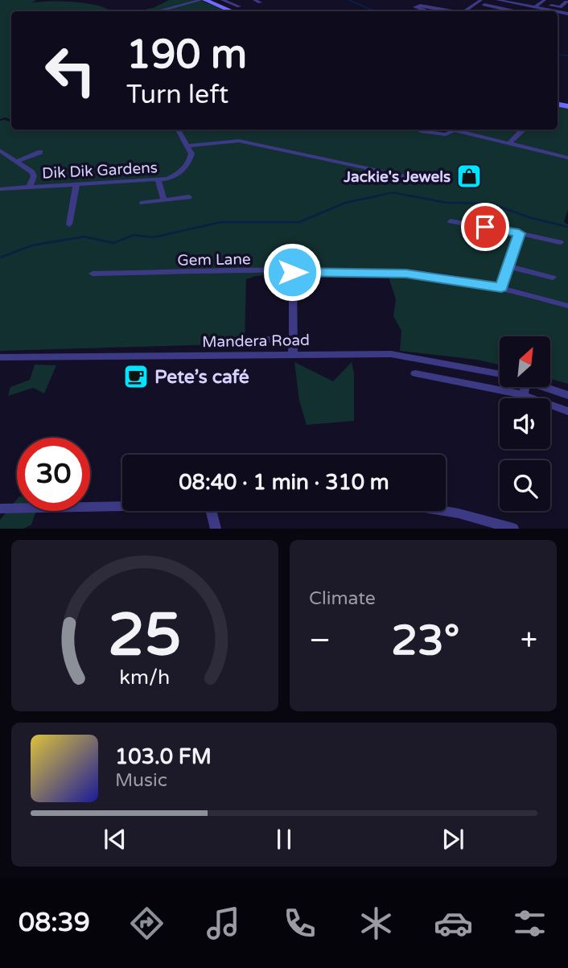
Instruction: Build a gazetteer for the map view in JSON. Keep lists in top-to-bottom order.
{
  "streets": {
    "street": ["Dik Dik Gardens", "Gem Lane", "Mandera Road"]
  },
  "places": {
    "shop": ["Jackie's Jewels"],
    "cafe": ["Pete’s café"]
  },
  "north": "top right",
  "page": {
    "turn": ["190 m", "Turn left"],
    "limit": "30",
    "trip": "08:40 · 1 min · 310 m",
    "tile": "Climate",
    "heat": ["−", "23°", "+"],
    "song": ["103.0 FM", "Music"],
    "tabs": "08:39",
    "gauge": ["25", "km/h"]
  }
}
